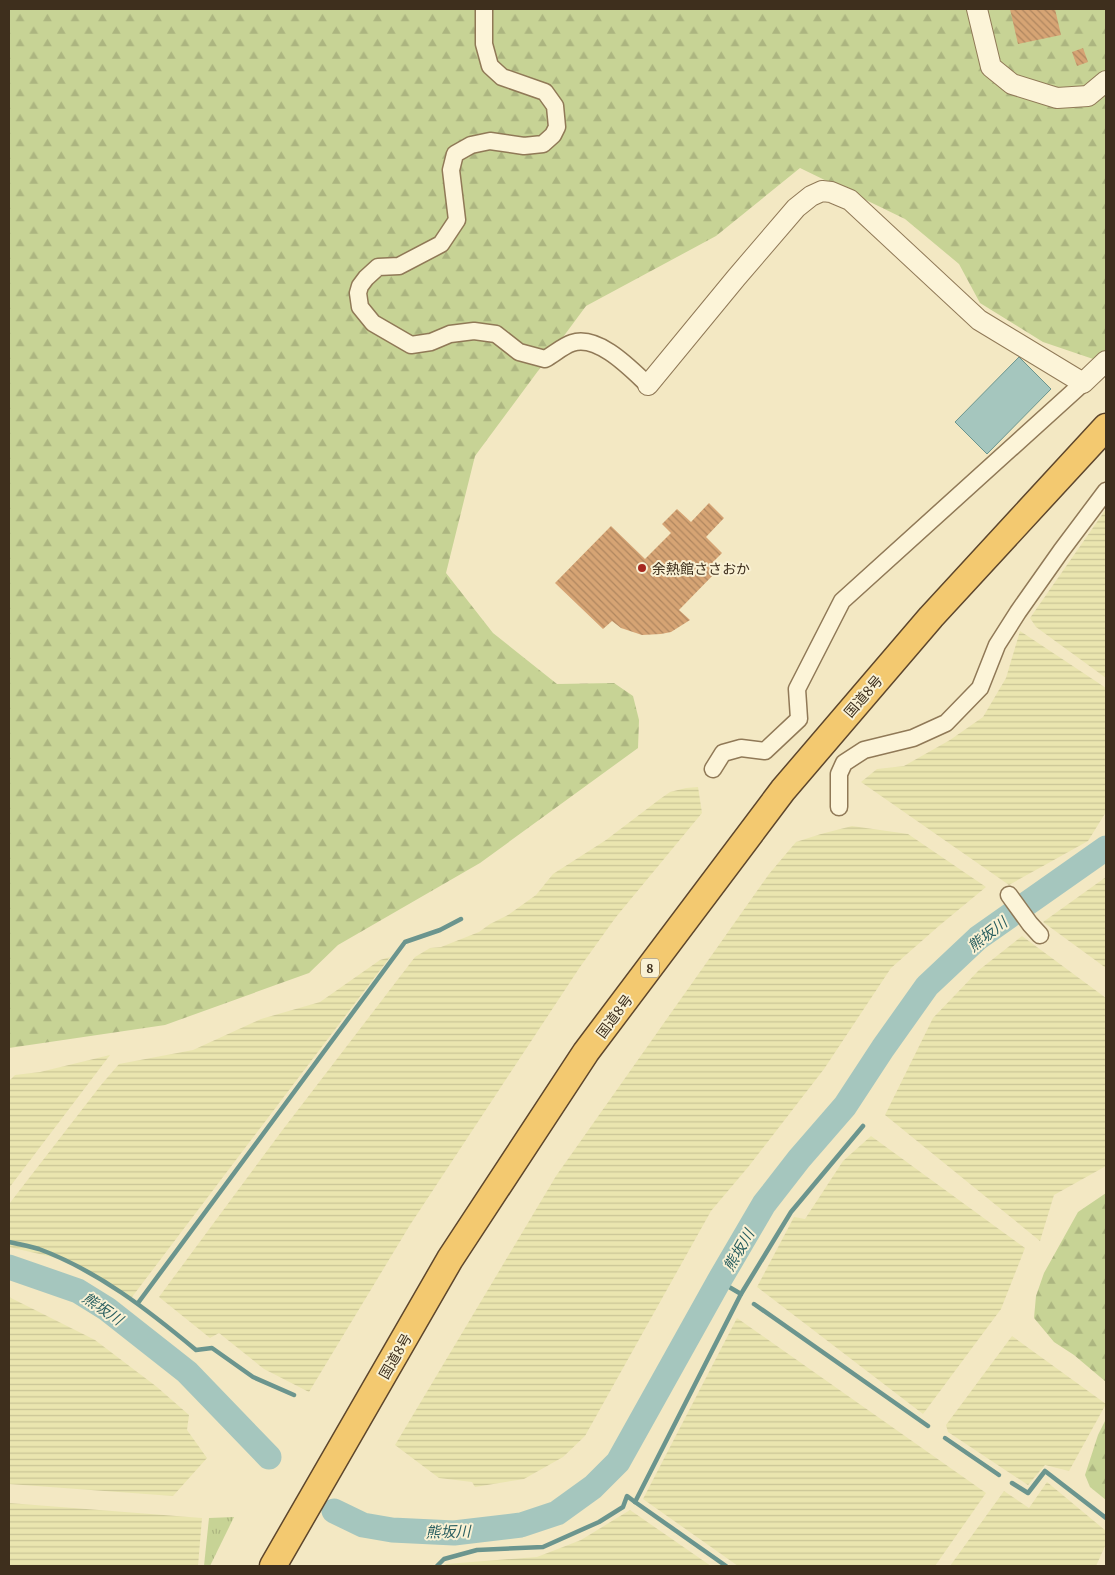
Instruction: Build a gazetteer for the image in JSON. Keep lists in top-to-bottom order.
{
  "streets": {
    "highway": ["国道8号", "8"]
  },
  "water": ["熊坂川"],
  "places": ["余熱館ささおか"]
}
